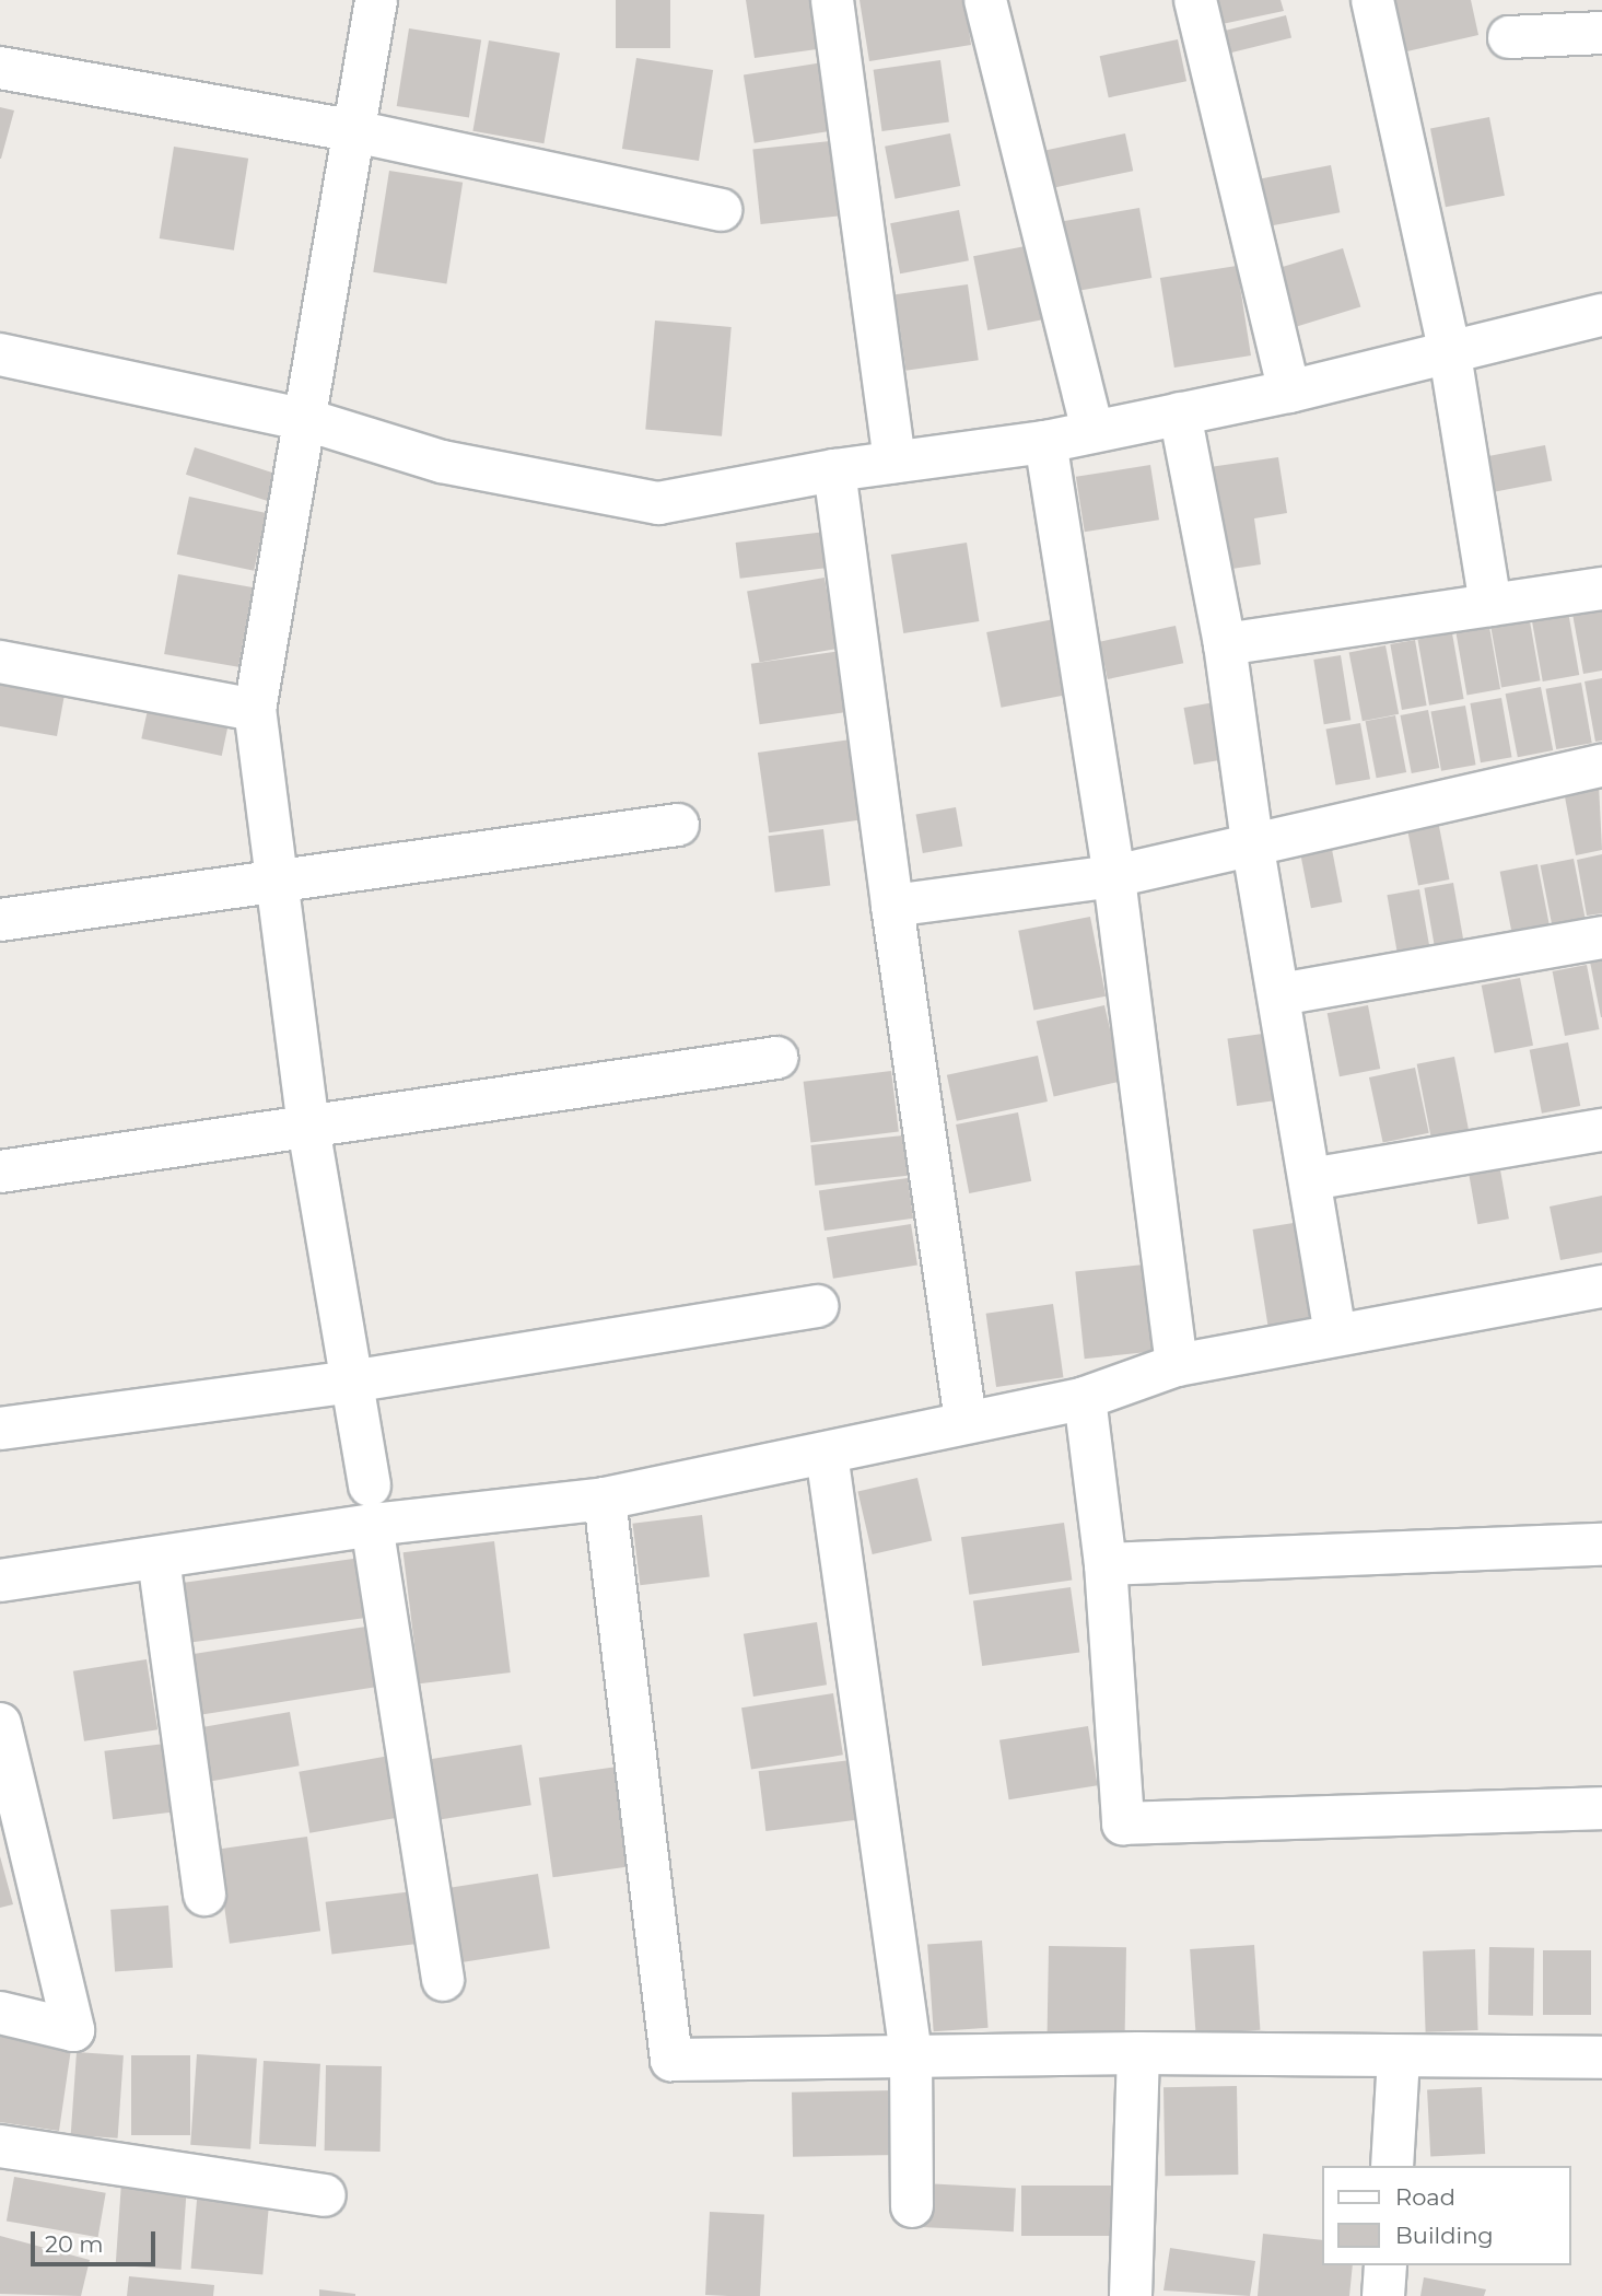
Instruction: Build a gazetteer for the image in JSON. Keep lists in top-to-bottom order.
{
  "legend": ["Road", "Building"],
  "scale_bar": "20 m"
}
